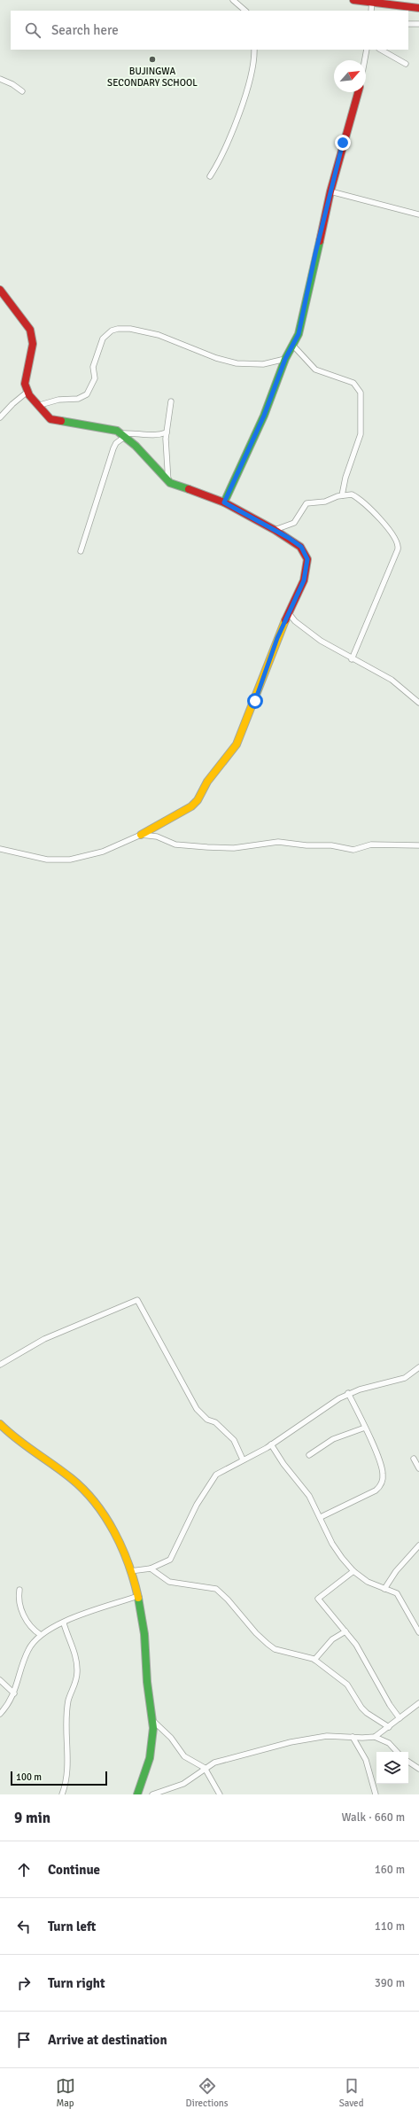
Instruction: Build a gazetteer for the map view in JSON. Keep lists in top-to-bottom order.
{
  "places": ["BUJINGWA SECONDARY SCHOOL"],
  "scale_bar": "100 m",
  "north": "top right",
  "page": {
    "search": "Search here",
    "scale": "100 m",
    "heading": ["9 min", "Walk · 660 m"],
    "list": [
      ["Continue", "160 m"],
      ["Turn left", "110 m"],
      ["Turn right", "390 m"],
      "Arrive at destination"
    ],
    "nav": ["Map", "Directions", "Saved"]
  }
}
